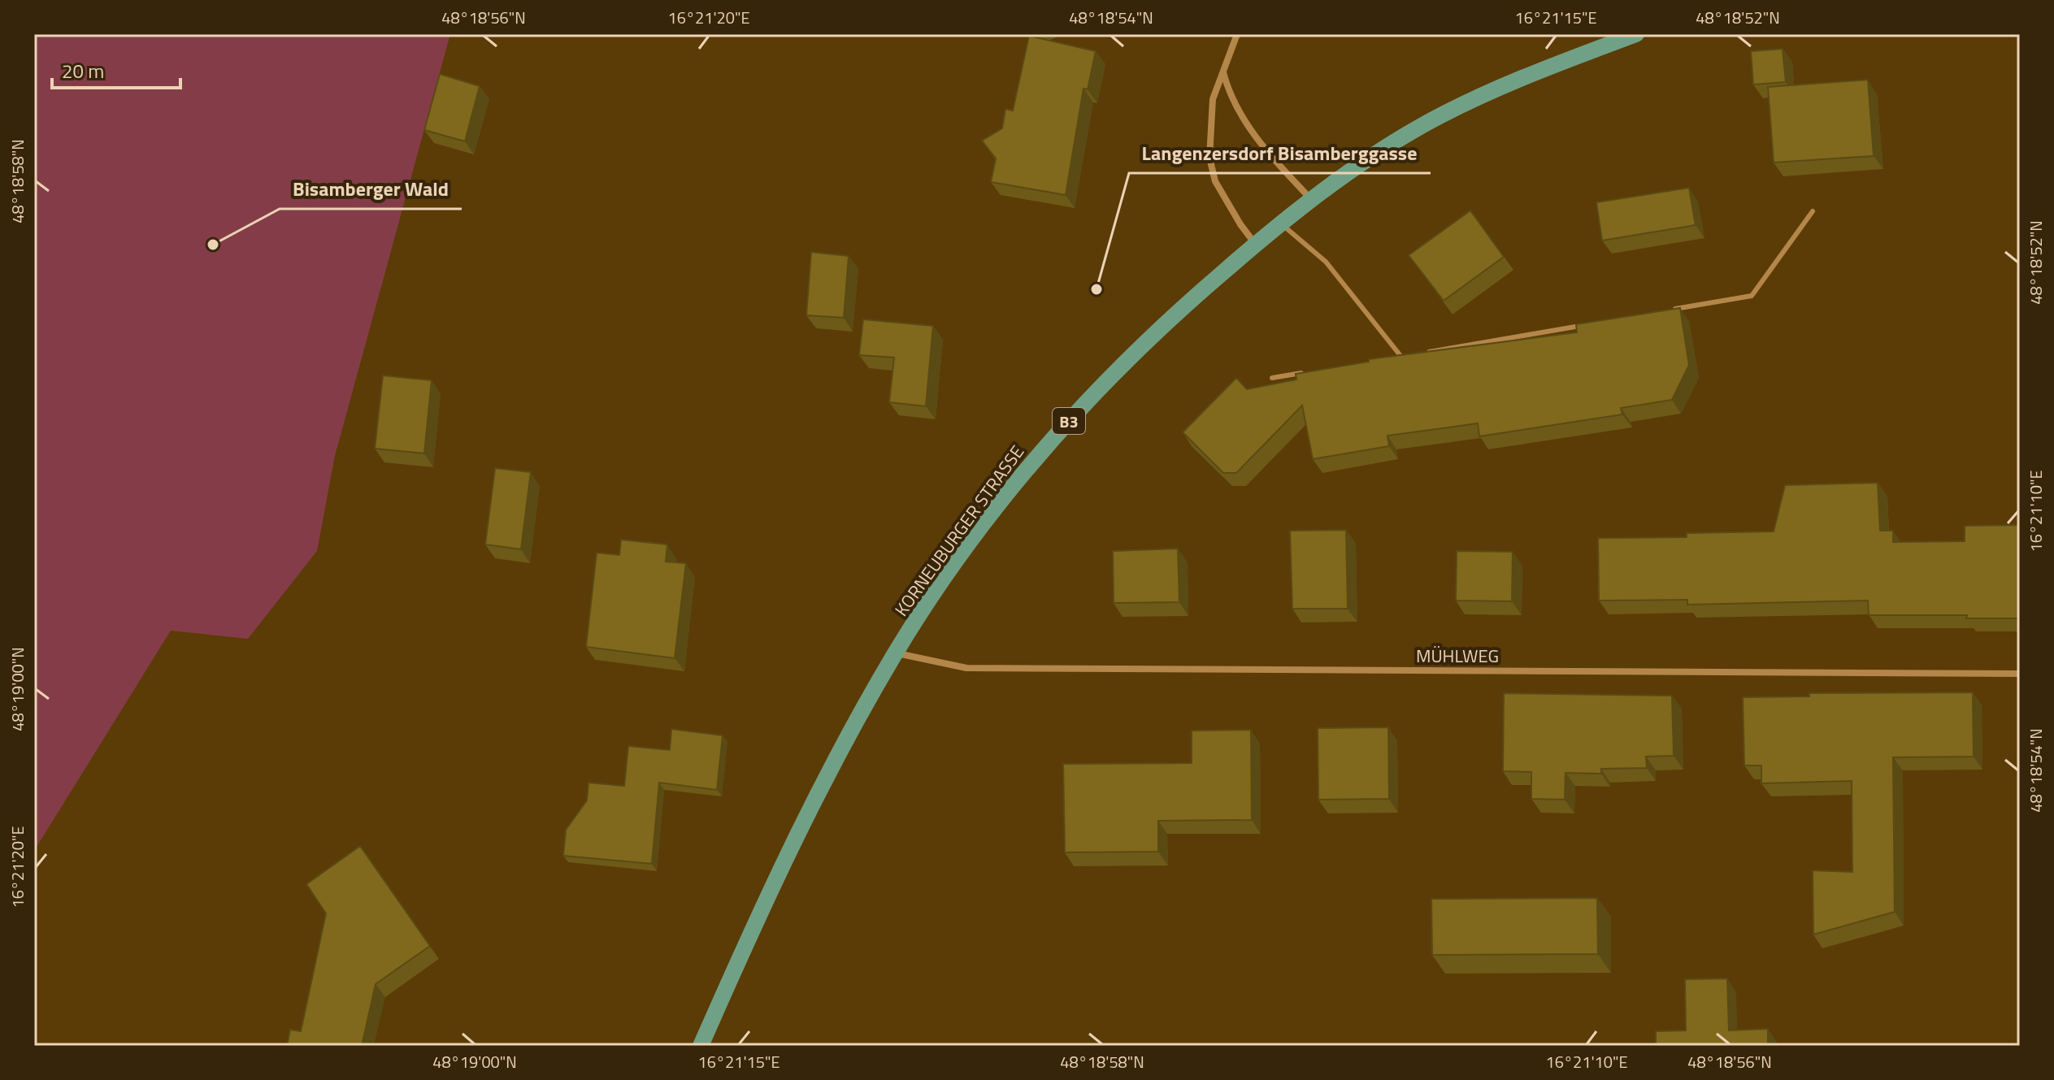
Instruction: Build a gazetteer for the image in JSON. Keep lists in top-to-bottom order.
{
  "streets": {
    "main road": ["B3", "KORNEUBURGER STRASSE"],
    "street": ["MÜHLWEG"]
  },
  "crossings": [
    ["KORNEUBURGER STRASSE", "MÜHLWEG"]
  ],
  "places": ["Bisamberger Wald", "Langenzersdorf Bisamberggasse"],
  "scale_bar": "20 m",
  "coordinates": [
    "48°18'56\"N",
    "16°21'20\"E",
    "48°18'54\"N",
    "16°21'15\"E",
    "48°18'52\"N",
    "48°18'58\"N",
    "16°21'10\"E",
    "48°19'00\"N"
  ]
}
